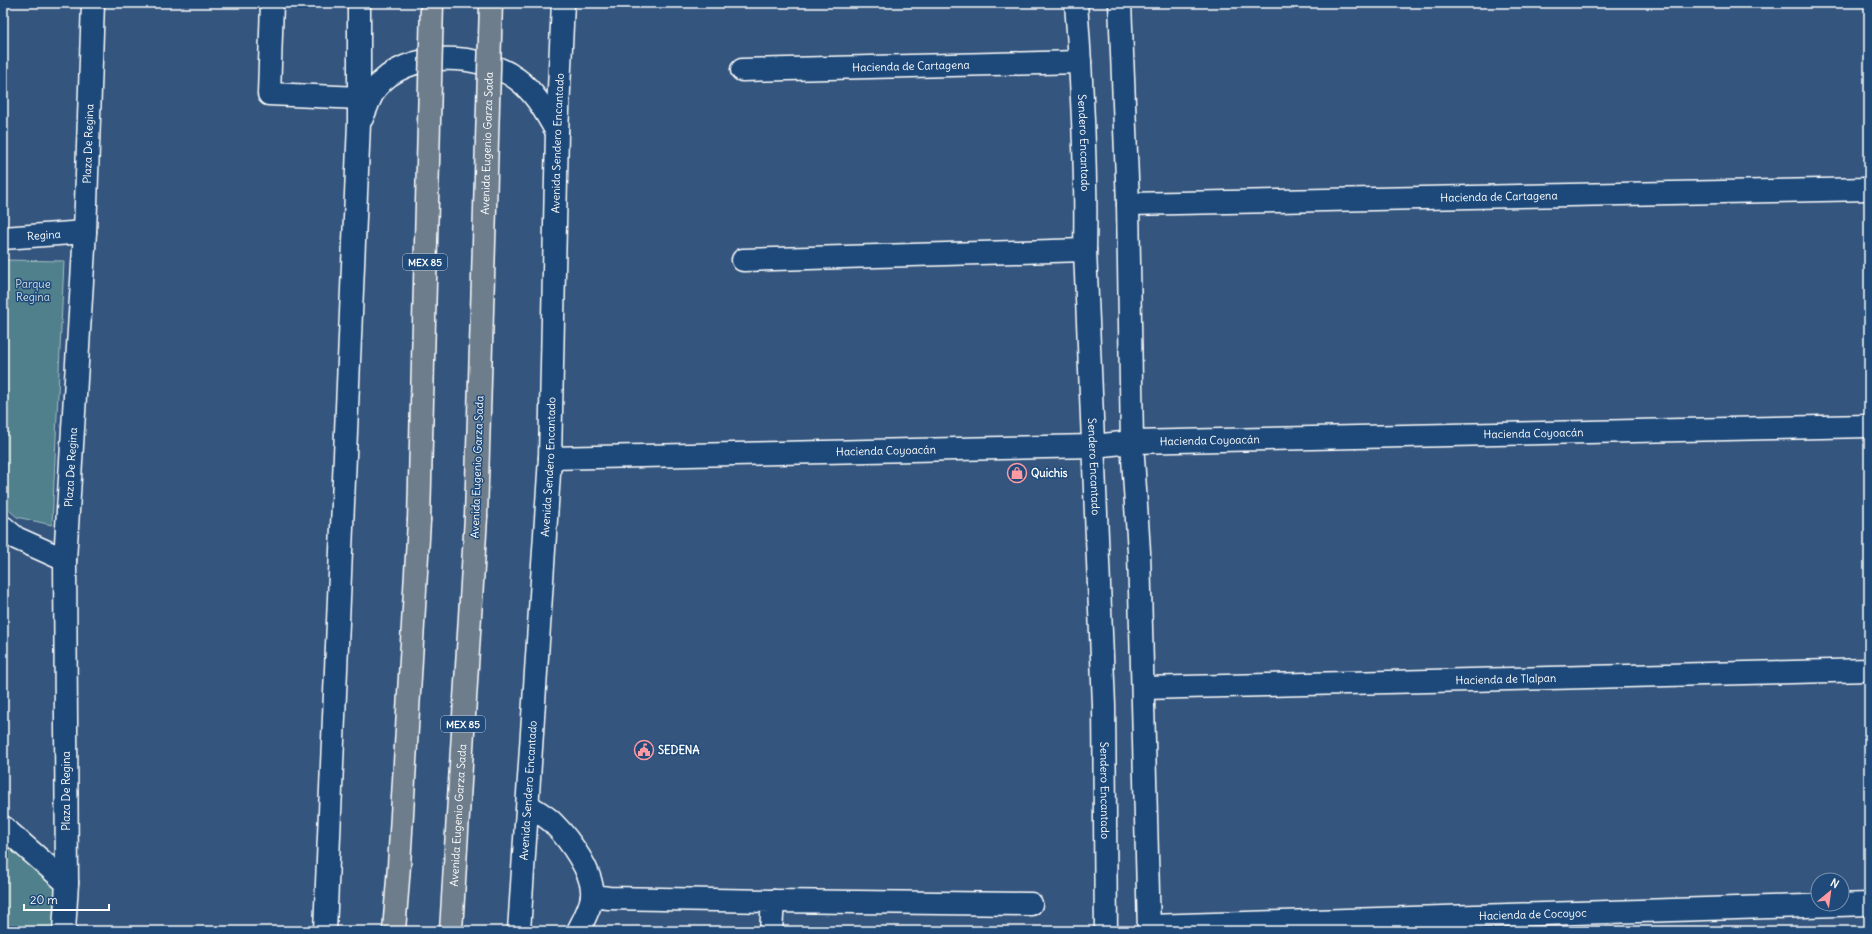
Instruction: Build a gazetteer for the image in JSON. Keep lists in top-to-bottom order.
{
  "streets": {
    "highway": ["Avenida Eugenio Garza Sada", "MEX 85"],
    "street": [
      "Hacienda de Cartagena",
      "Plaza De Regina",
      "Sendero Encantado",
      "Avenida Sendero Encantado",
      "Regina",
      "Hacienda Coyoacán",
      "Hacienda de Tlalpan",
      "Hacienda de Cocoyoc"
    ]
  },
  "crossings": [
    ["Hacienda de Cartagena", "Sendero Encantado"],
    ["Plaza De Regina", "Regina"],
    ["Sendero Encantado", "Hacienda Coyoacán"],
    ["Avenida Sendero Encantado", "Hacienda Coyoacán"]
  ],
  "parks": ["Parque Regina"],
  "places": {
    "shop": ["Quichis"],
    "public building": ["SEDENA"]
  },
  "scale_bar": "20 m",
  "north": "top right"
}
